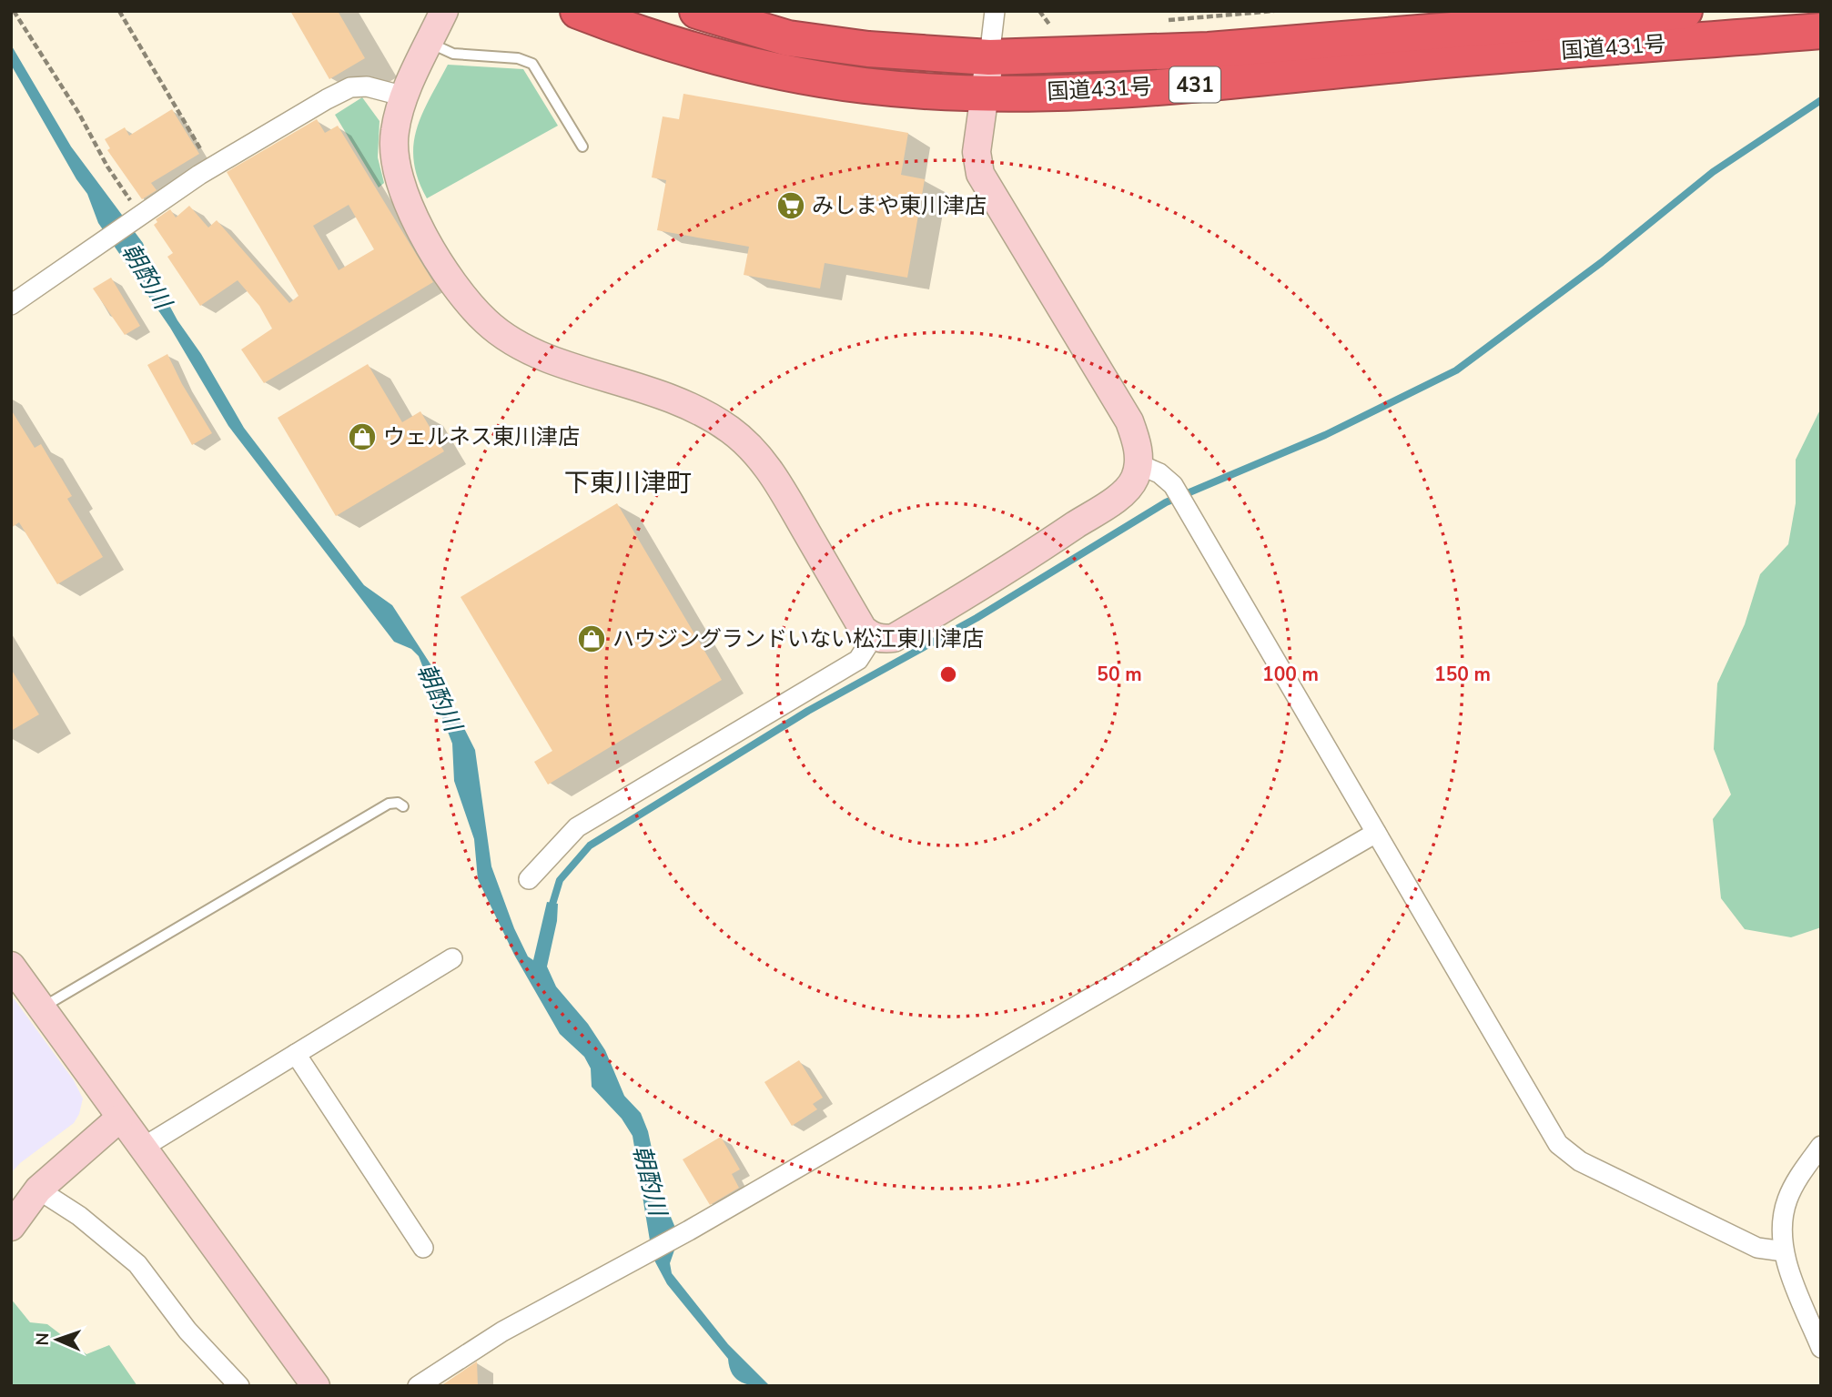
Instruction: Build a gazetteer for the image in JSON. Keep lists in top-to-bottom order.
{
  "streets": {
    "highway": ["国道431号", "431"]
  },
  "districts": ["下東川津町"],
  "water": ["朝酌川"],
  "places": {
    "supermarket": ["みしまや東川津店"],
    "shop": ["ウェルネス東川津店", "ハウジングランドいない松江東川津店"]
  },
  "north": "left",
  "rings": ["50 m", "100 m", "150 m"]
}
